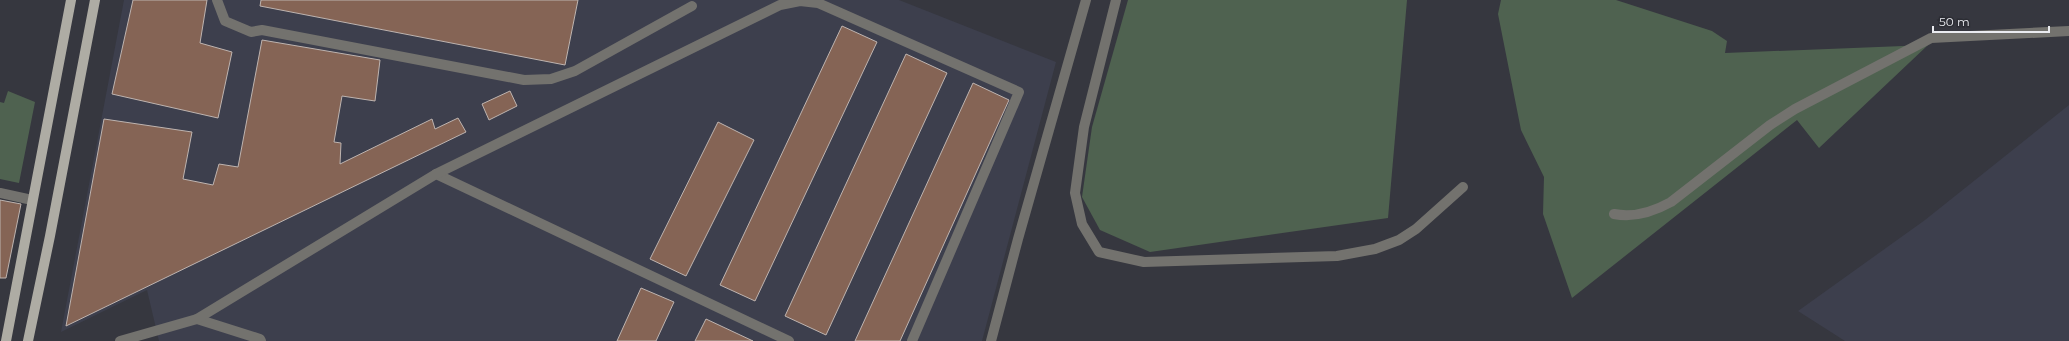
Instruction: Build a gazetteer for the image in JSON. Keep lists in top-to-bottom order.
{
  "scale_bar": "50 m"
}
